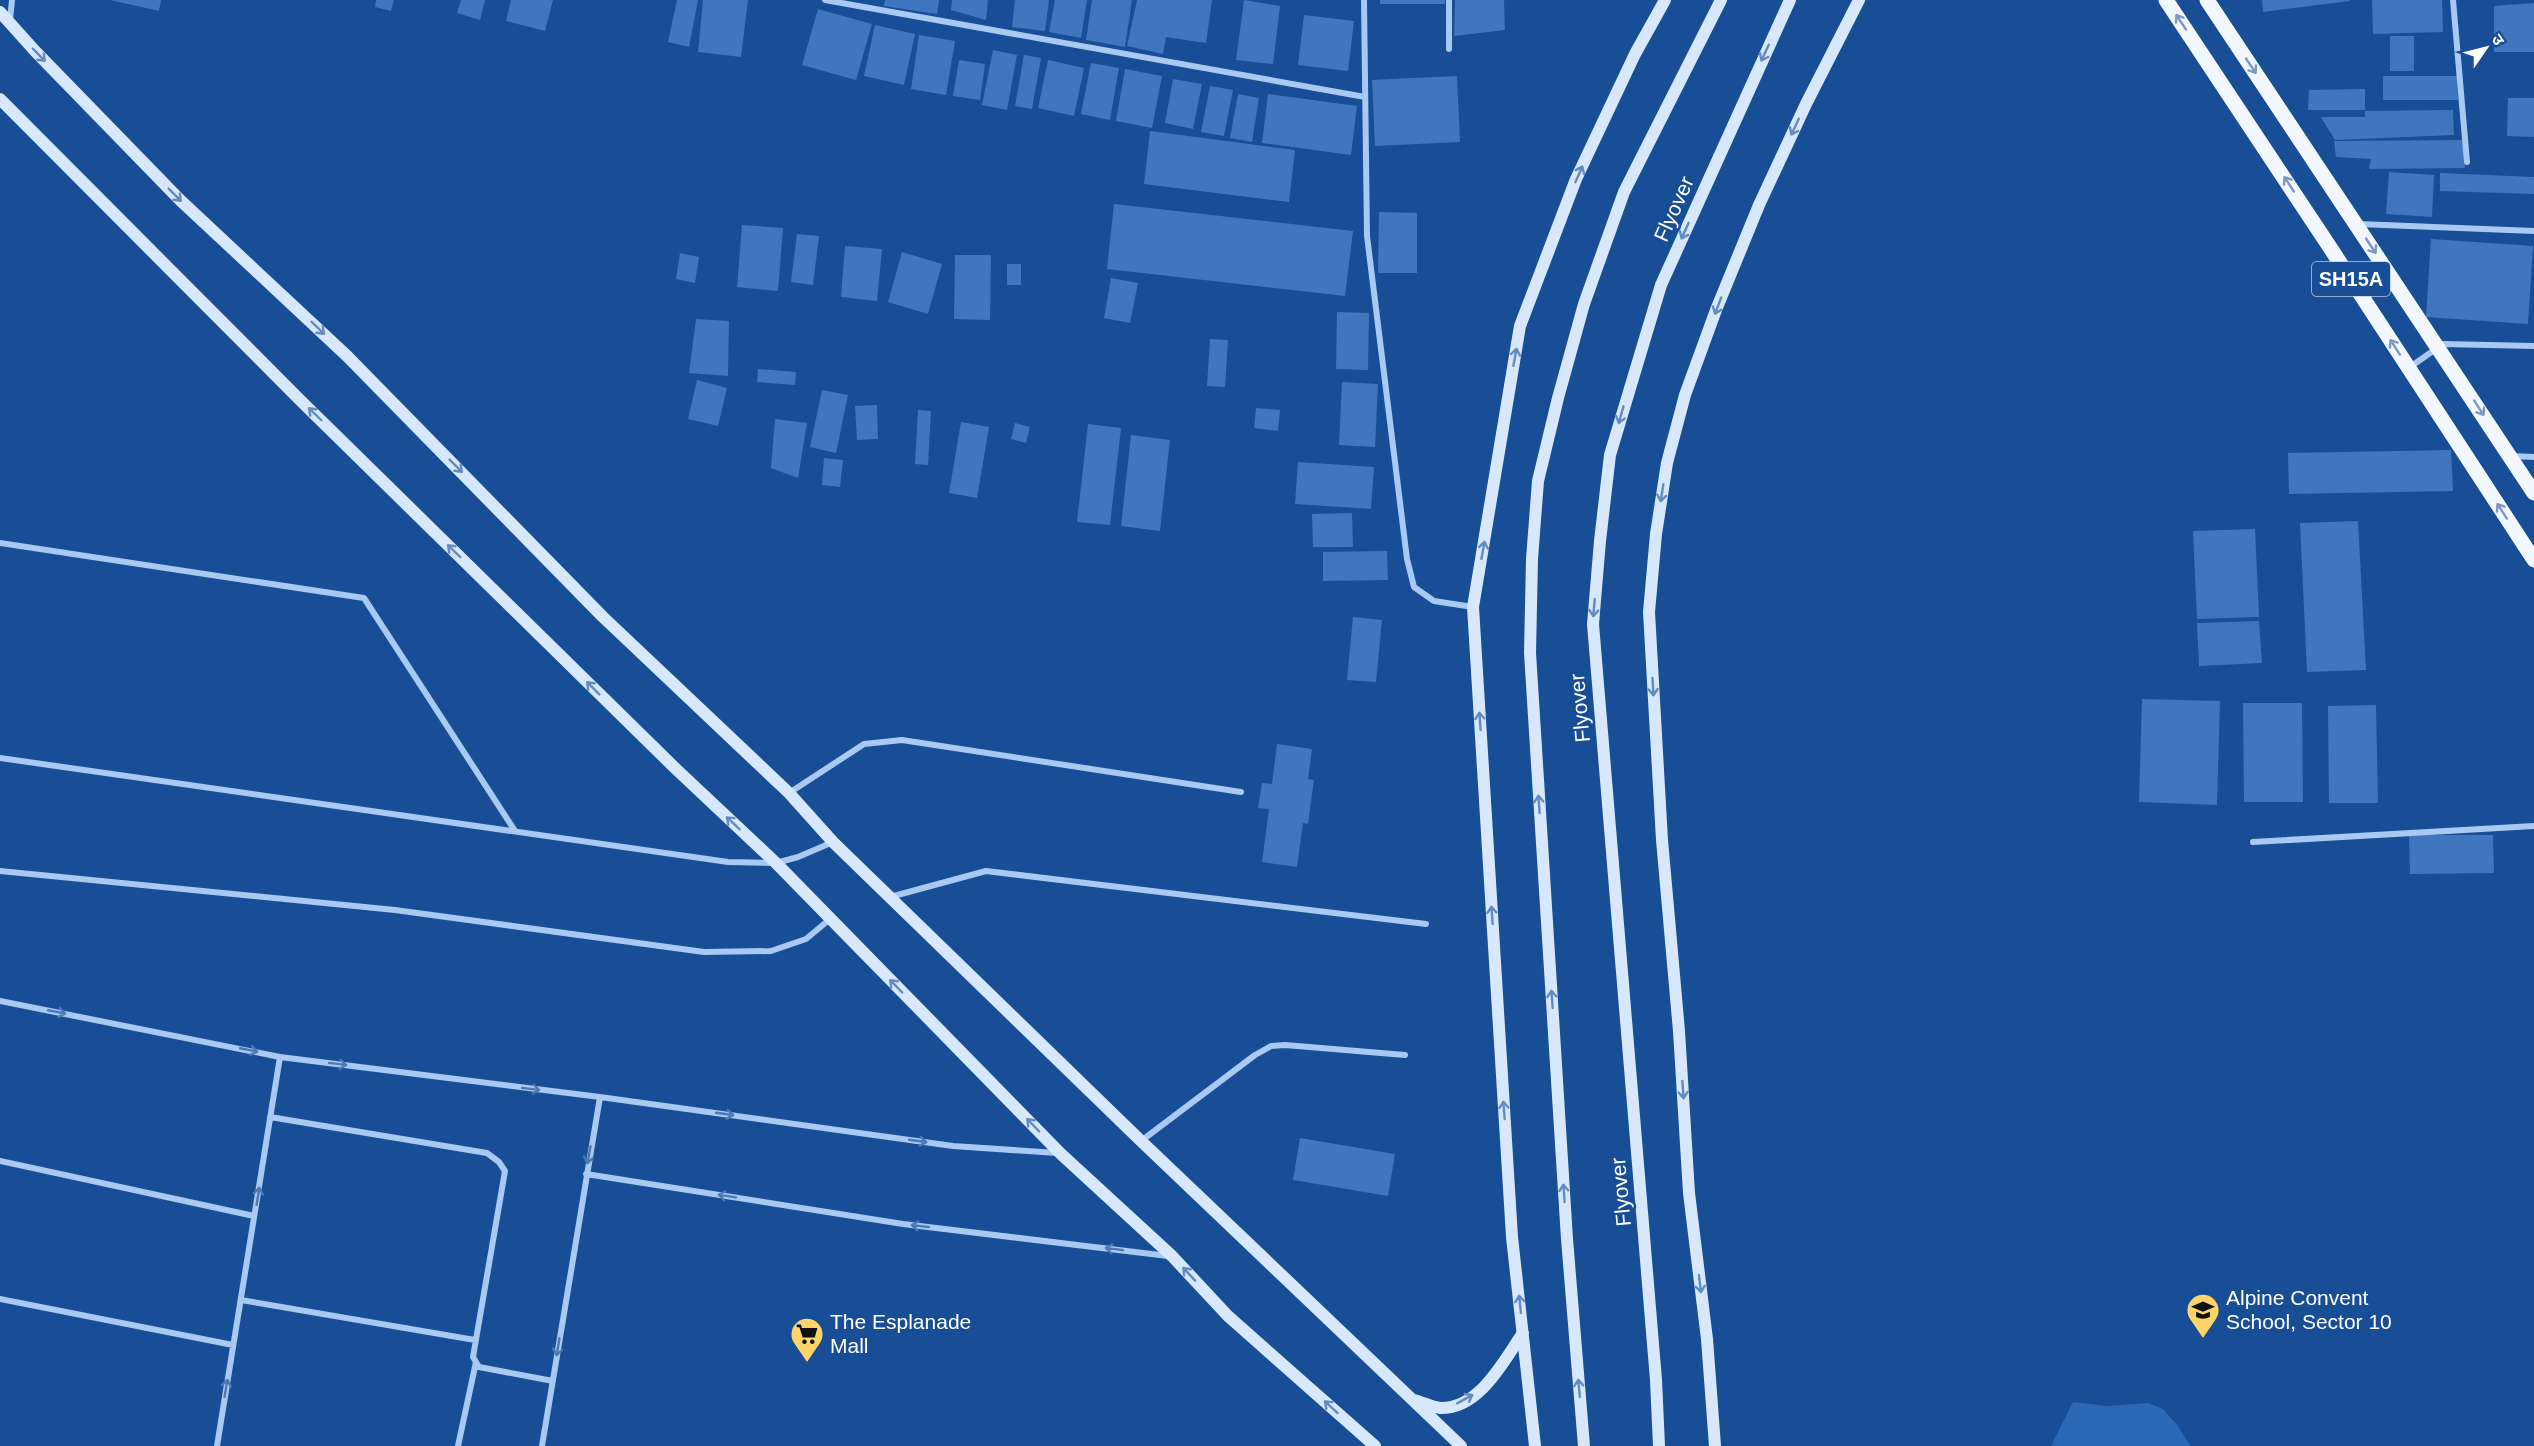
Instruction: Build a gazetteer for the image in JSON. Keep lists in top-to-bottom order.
{
  "streets": {
    "main road": ["SH15A"],
    "street": ["Flyover"]
  },
  "places": {
    "school or university": ["Alpine Convent School, Sector 10"],
    "supermarket": ["The Esplanade Mall"]
  },
  "north": "top right"
}
